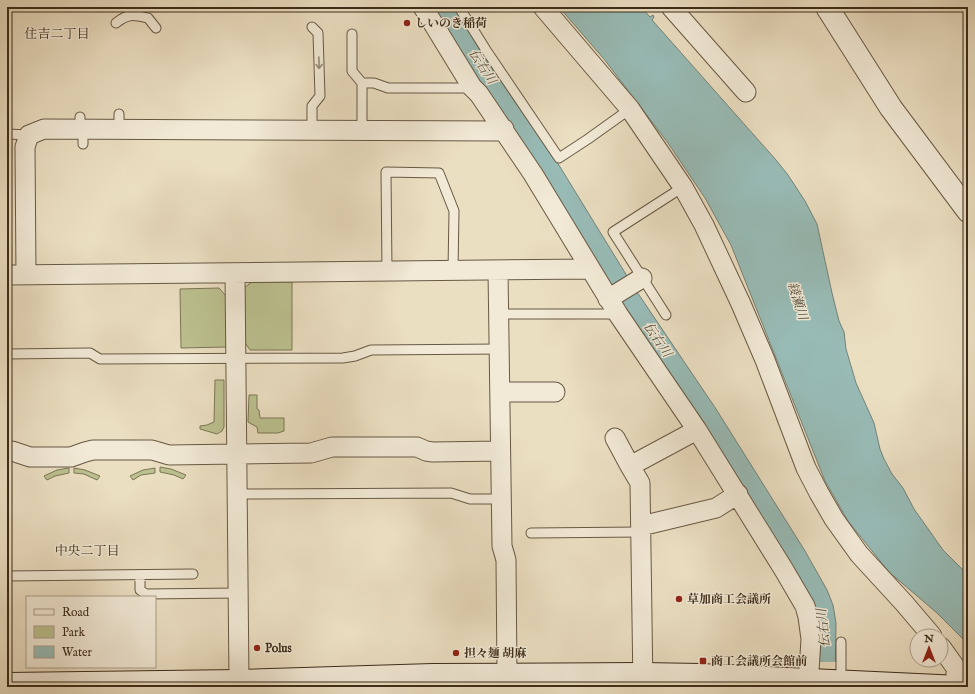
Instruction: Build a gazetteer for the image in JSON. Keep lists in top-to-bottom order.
{
  "districts": ["住吉二丁目", "中央二丁目"],
  "water": ["伝右川", "綾瀬川"],
  "places": {
    "other": [
      "しいのき稲荷",
      "草加商工会議所",
      "Polus",
      "担々麺 胡麻"
    ],
    "transit": ["商工会議所会館前"]
  },
  "legend": ["Road", "Park", "Water"],
  "north": "top"
}
